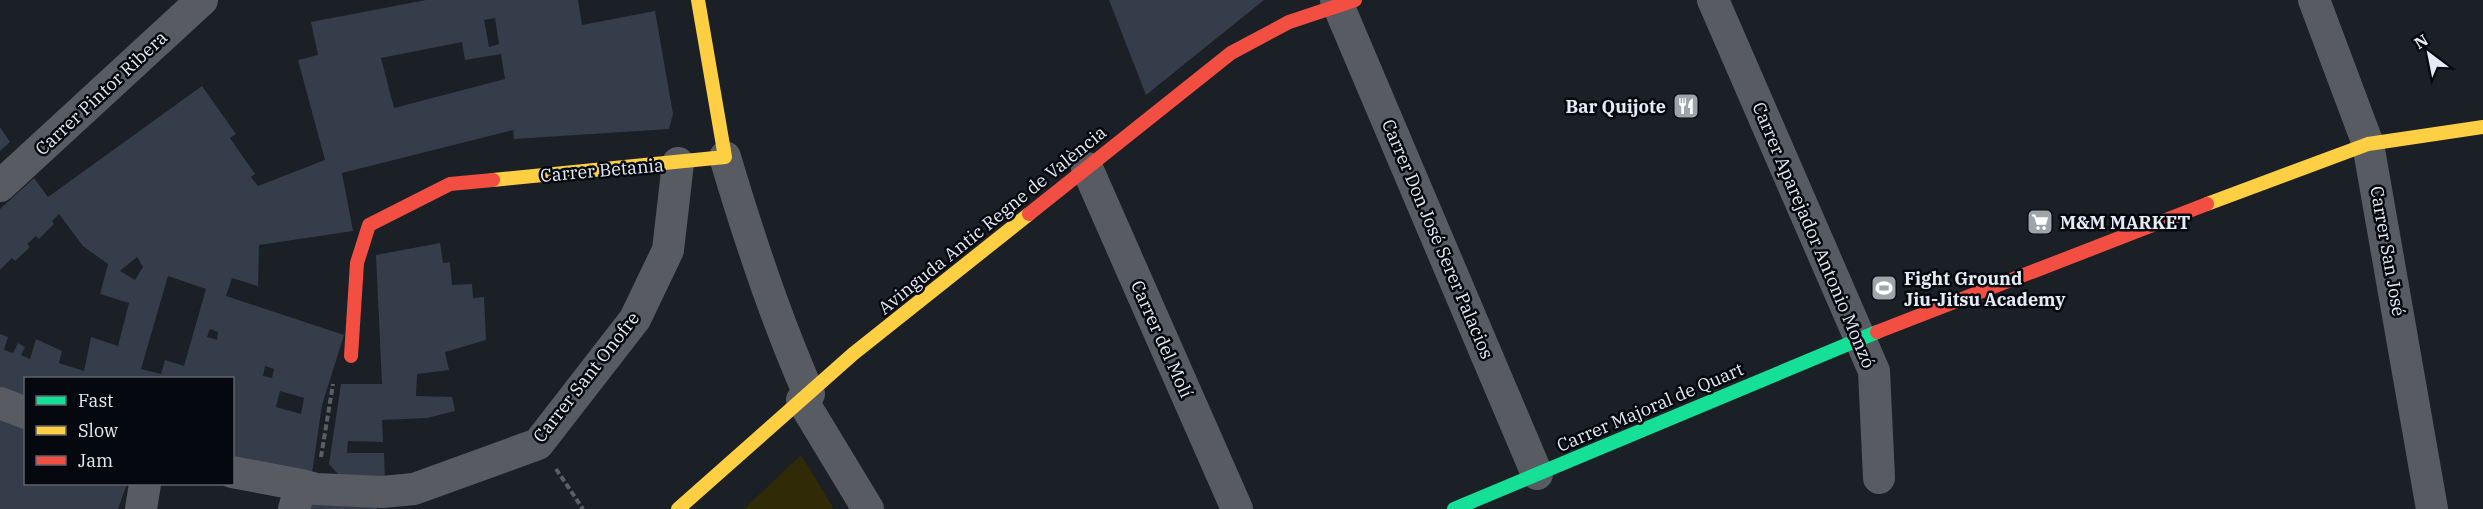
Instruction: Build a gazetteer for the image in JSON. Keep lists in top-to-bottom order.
{
  "streets": {
    "street": [
      "Carrer Pintor Ribera",
      "Carrer Betania",
      "Avinguda Antic Regne de València",
      "Carrer Aparejador Antonio Monzó",
      "Carrer Don José Serer Palacios",
      "Carrer San José",
      "Carrer del Molí",
      "Carrer Sant Onofre",
      "Carrer Majoral de Quart"
    ]
  },
  "crossings": [
    ["Carrer Betania", "Carrer Sant Onofre"],
    ["Avinguda Antic Regne de València", "Carrer Don José Serer Palacios"],
    ["Avinguda Antic Regne de València", "Carrer del Molí"],
    ["Carrer Aparejador Antonio Monzó", "Carrer Majoral de Quart"],
    ["Carrer Don José Serer Palacios", "Carrer Majoral de Quart"],
    ["Carrer San José", "Carrer Majoral de Quart"]
  ],
  "places": {
    "restaurant": ["Bar Quijote"],
    "supermarket": ["M&M MARKET"],
    "sports": ["Fight Ground Jiu-Jitsu Academy"]
  },
  "legend": ["Fast", "Slow", "Jam"],
  "north": "top left"
}
